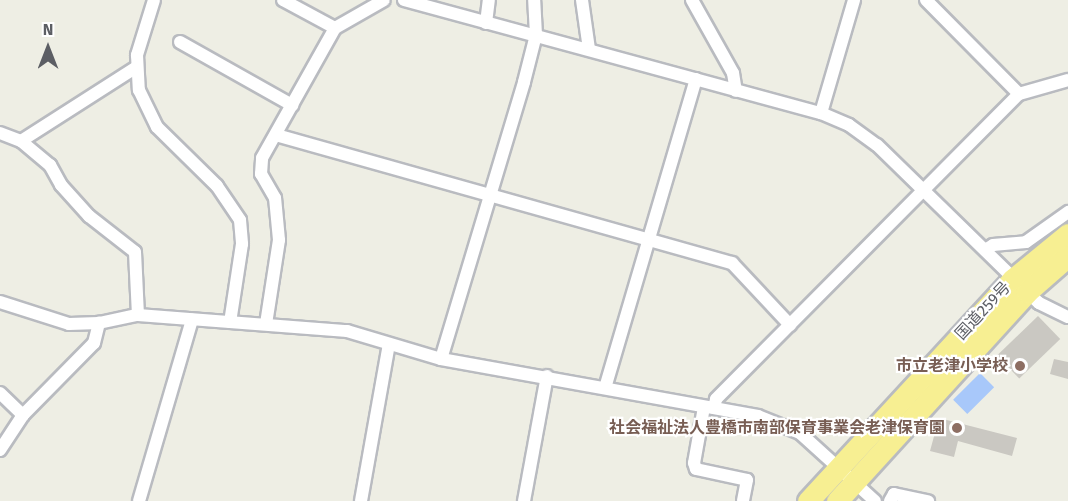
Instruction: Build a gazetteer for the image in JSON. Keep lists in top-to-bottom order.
{
  "streets": {
    "highway": ["国道259号"]
  },
  "places": ["市立老津小学校", "社会福祉法人豊橋市南部保育事業会老津保育園"],
  "north": "top"
}
